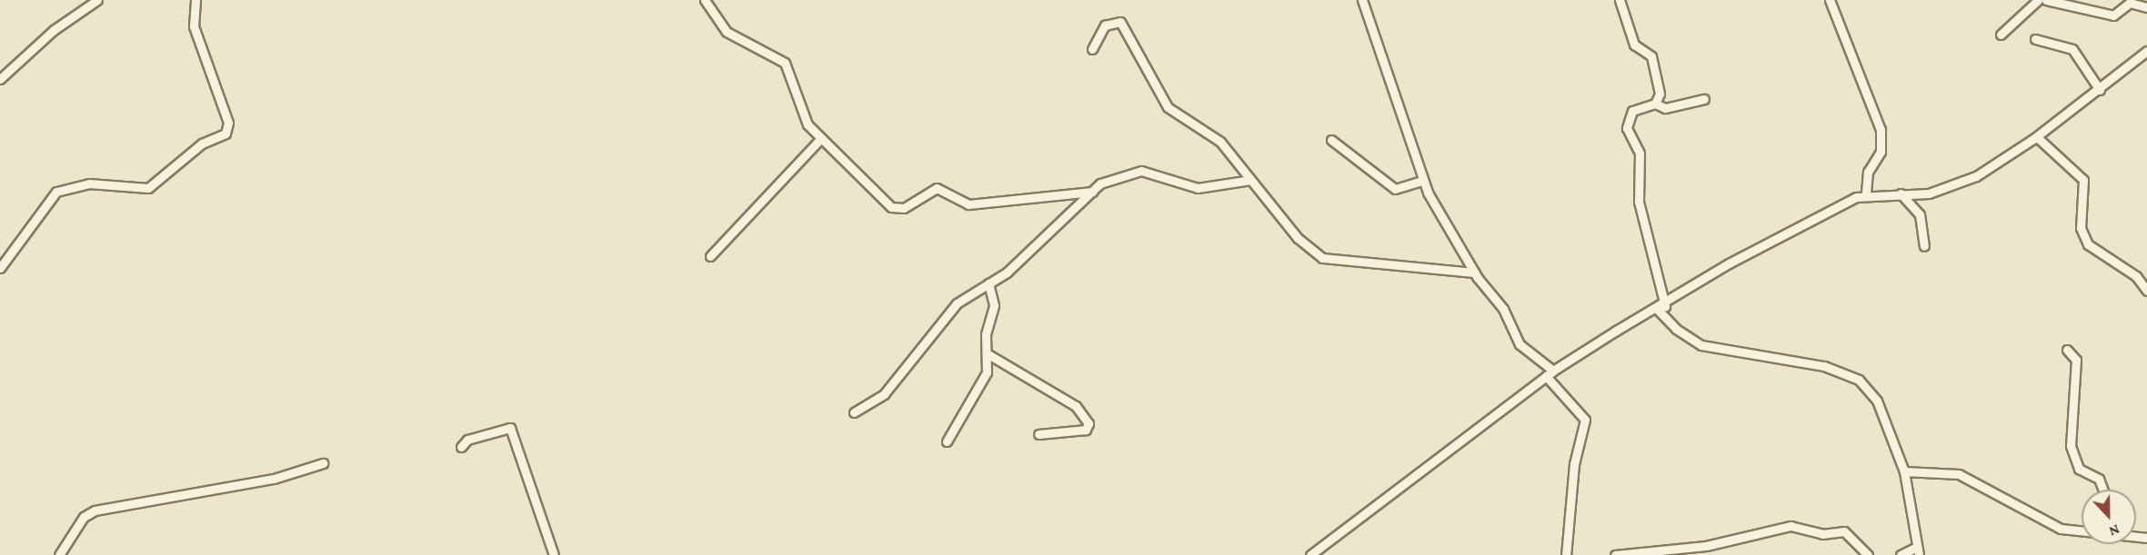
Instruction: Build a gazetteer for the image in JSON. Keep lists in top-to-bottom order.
{
  "north": "bottom"
}
